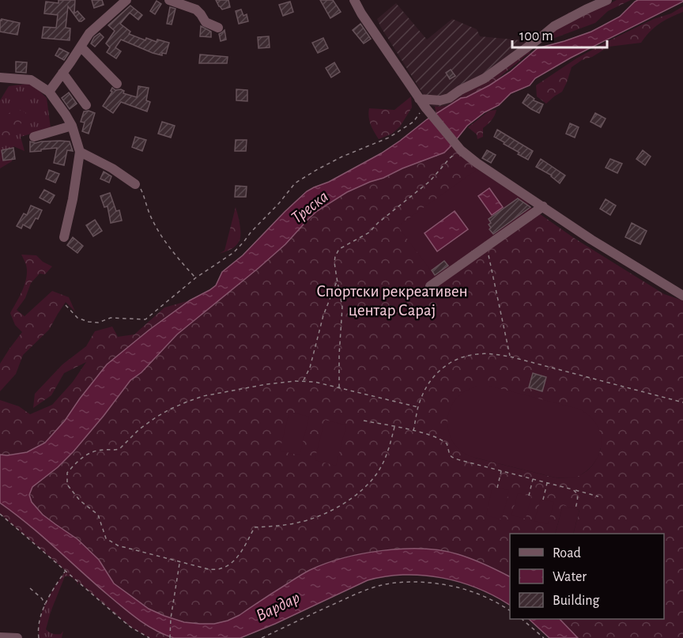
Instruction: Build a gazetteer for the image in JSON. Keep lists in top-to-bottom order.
{
  "water": ["Треска", "Вардар"],
  "parks": ["Спортски рекреативен центар Сарај"],
  "legend": ["Road", "Water", "Building"],
  "scale_bar": "100 m"
}
